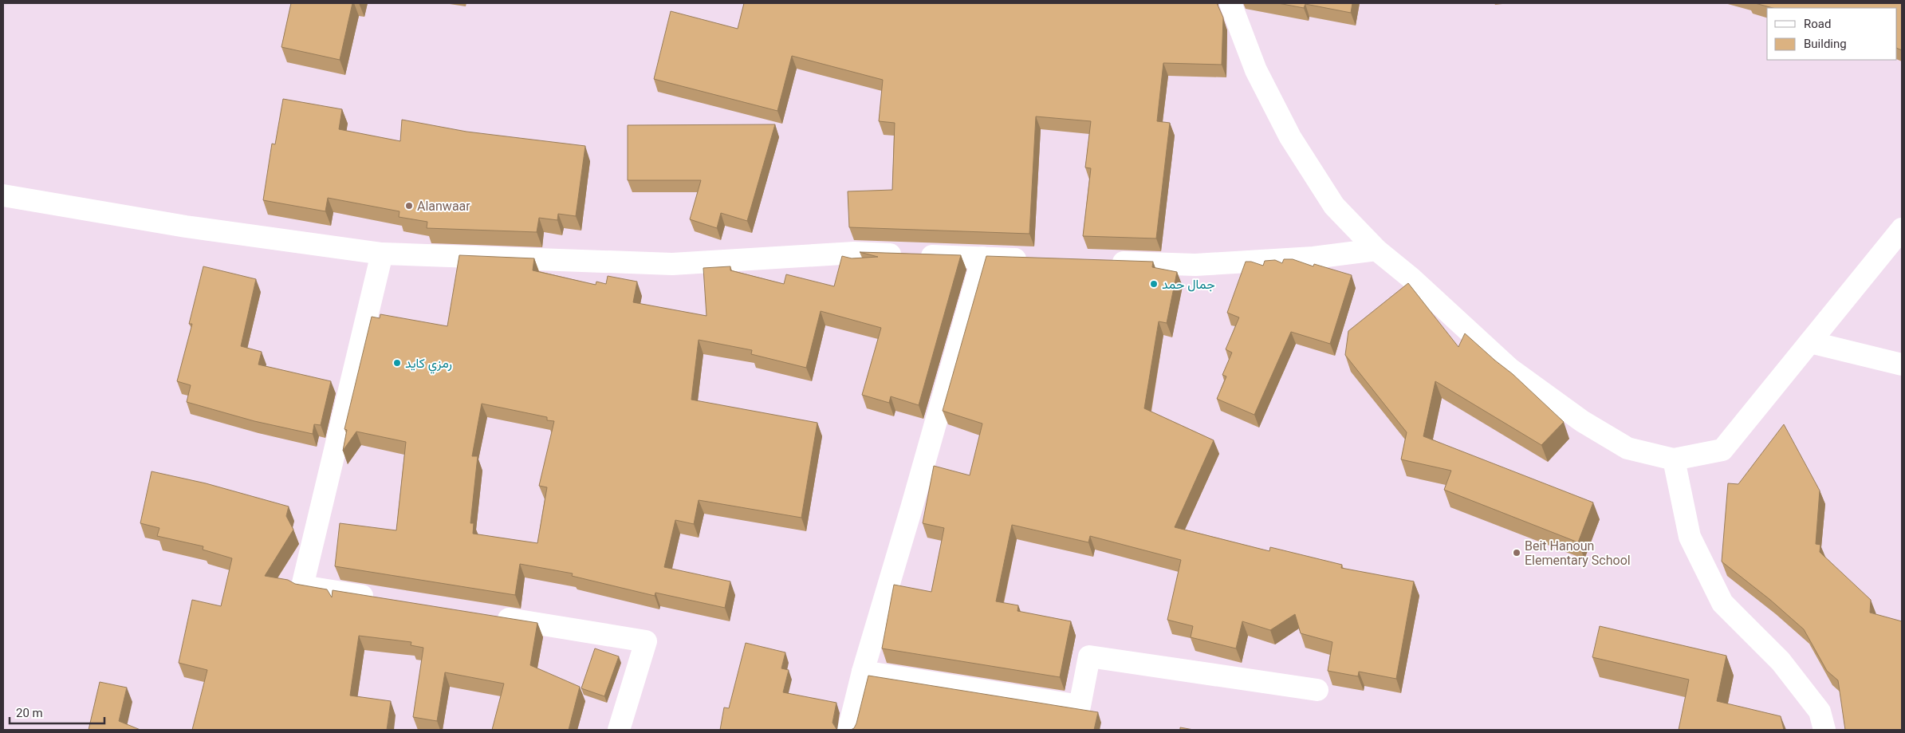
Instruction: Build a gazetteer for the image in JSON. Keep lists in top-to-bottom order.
{
  "places": [
    "Alanwaar",
    "جمال حمد",
    "رمزي كايد",
    "Beit Hanoun Elementary School"
  ],
  "legend": ["Road", "Building"],
  "scale_bar": "20 m"
}
